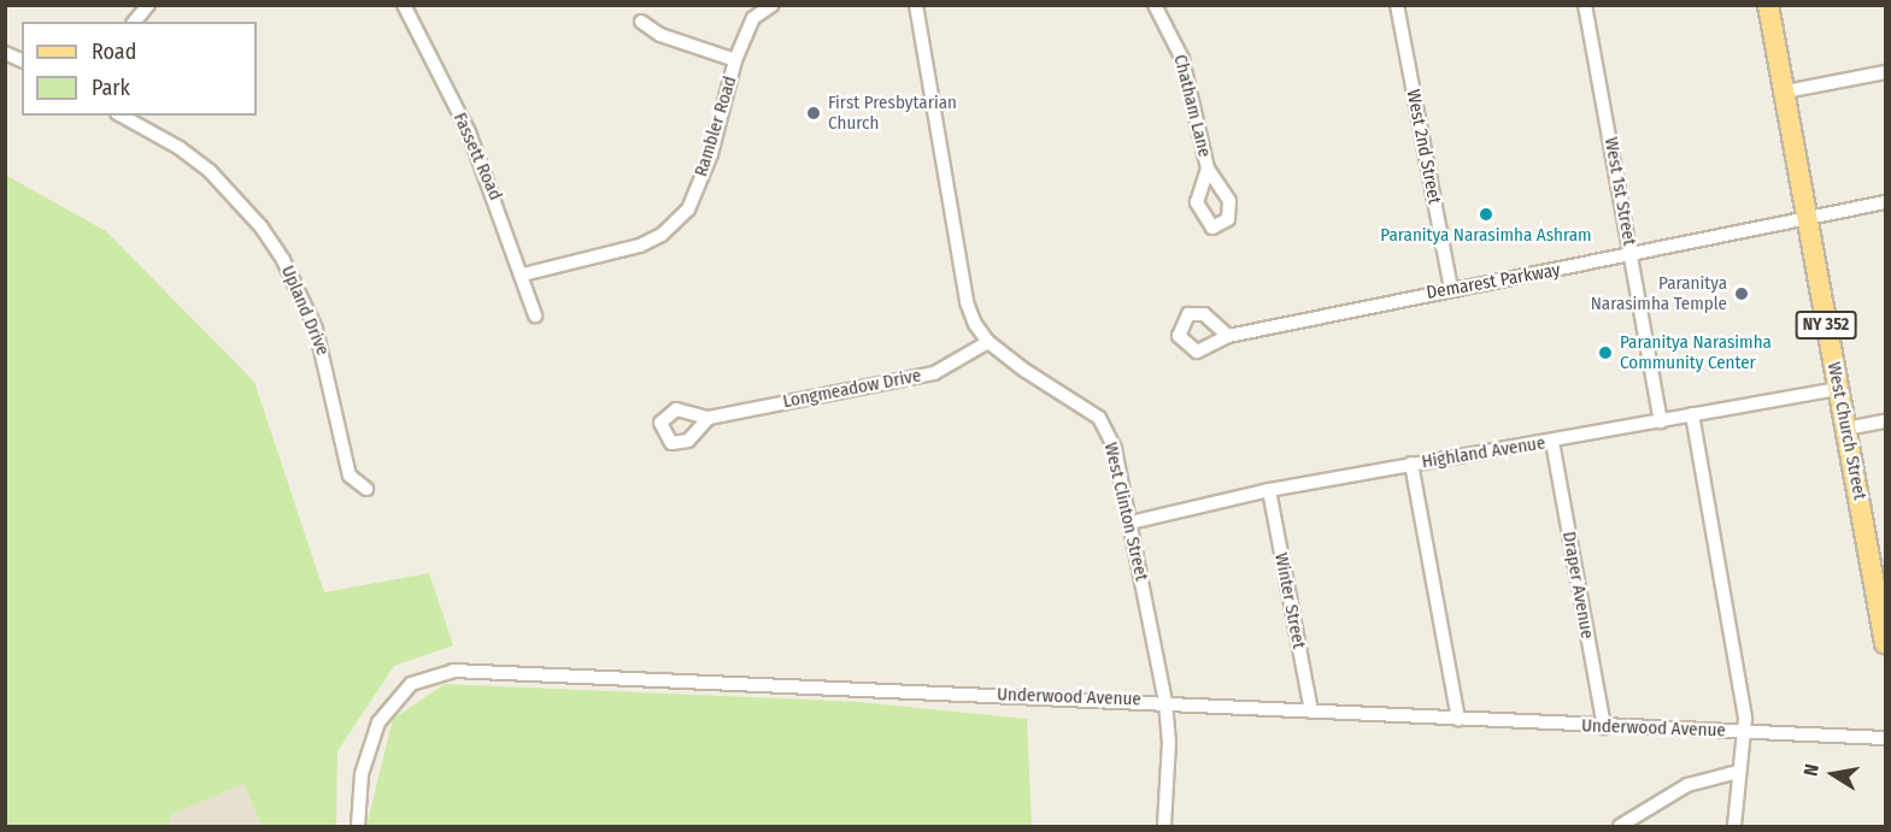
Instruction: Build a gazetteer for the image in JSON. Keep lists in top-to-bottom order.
{
  "streets": {
    "main road": ["NY 352", "West Church Street"],
    "street": [
      "Chatham Lane",
      "Rambler Road",
      "West 2nd Street",
      "Fassett Road",
      "West 1st Street",
      "Demarest Parkway",
      "Upland Drive",
      "Longmeadow Drive",
      "Highland Avenue",
      "West Clinton Street",
      "Draper Avenue",
      "Winter Street",
      "Underwood Avenue"
    ]
  },
  "crossings": [
    ["Rambler Road", "Fassett Road"],
    ["West 2nd Street", "Demarest Parkway"],
    ["West 1st Street", "Demarest Parkway"],
    ["West 1st Street", "Highland Avenue"],
    ["Demarest Parkway", "West Church Street"],
    ["Longmeadow Drive", "West Clinton Street"],
    ["West Church Street", "Highland Avenue"],
    ["Highland Avenue", "West Clinton Street"],
    ["Highland Avenue", "Draper Avenue"],
    ["Highland Avenue", "Winter Street"],
    ["West Clinton Street", "Underwood Avenue"],
    ["Draper Avenue", "Underwood Avenue"],
    ["Winter Street", "Underwood Avenue"]
  ],
  "places": [
    "First Presbytarian Church",
    "Paranitya Narasimha Ashram",
    "Paranitya Narasimha Temple",
    "Paranitya Narasimha Community Center"
  ],
  "legend": ["Road", "Park"],
  "north": "left"
}
